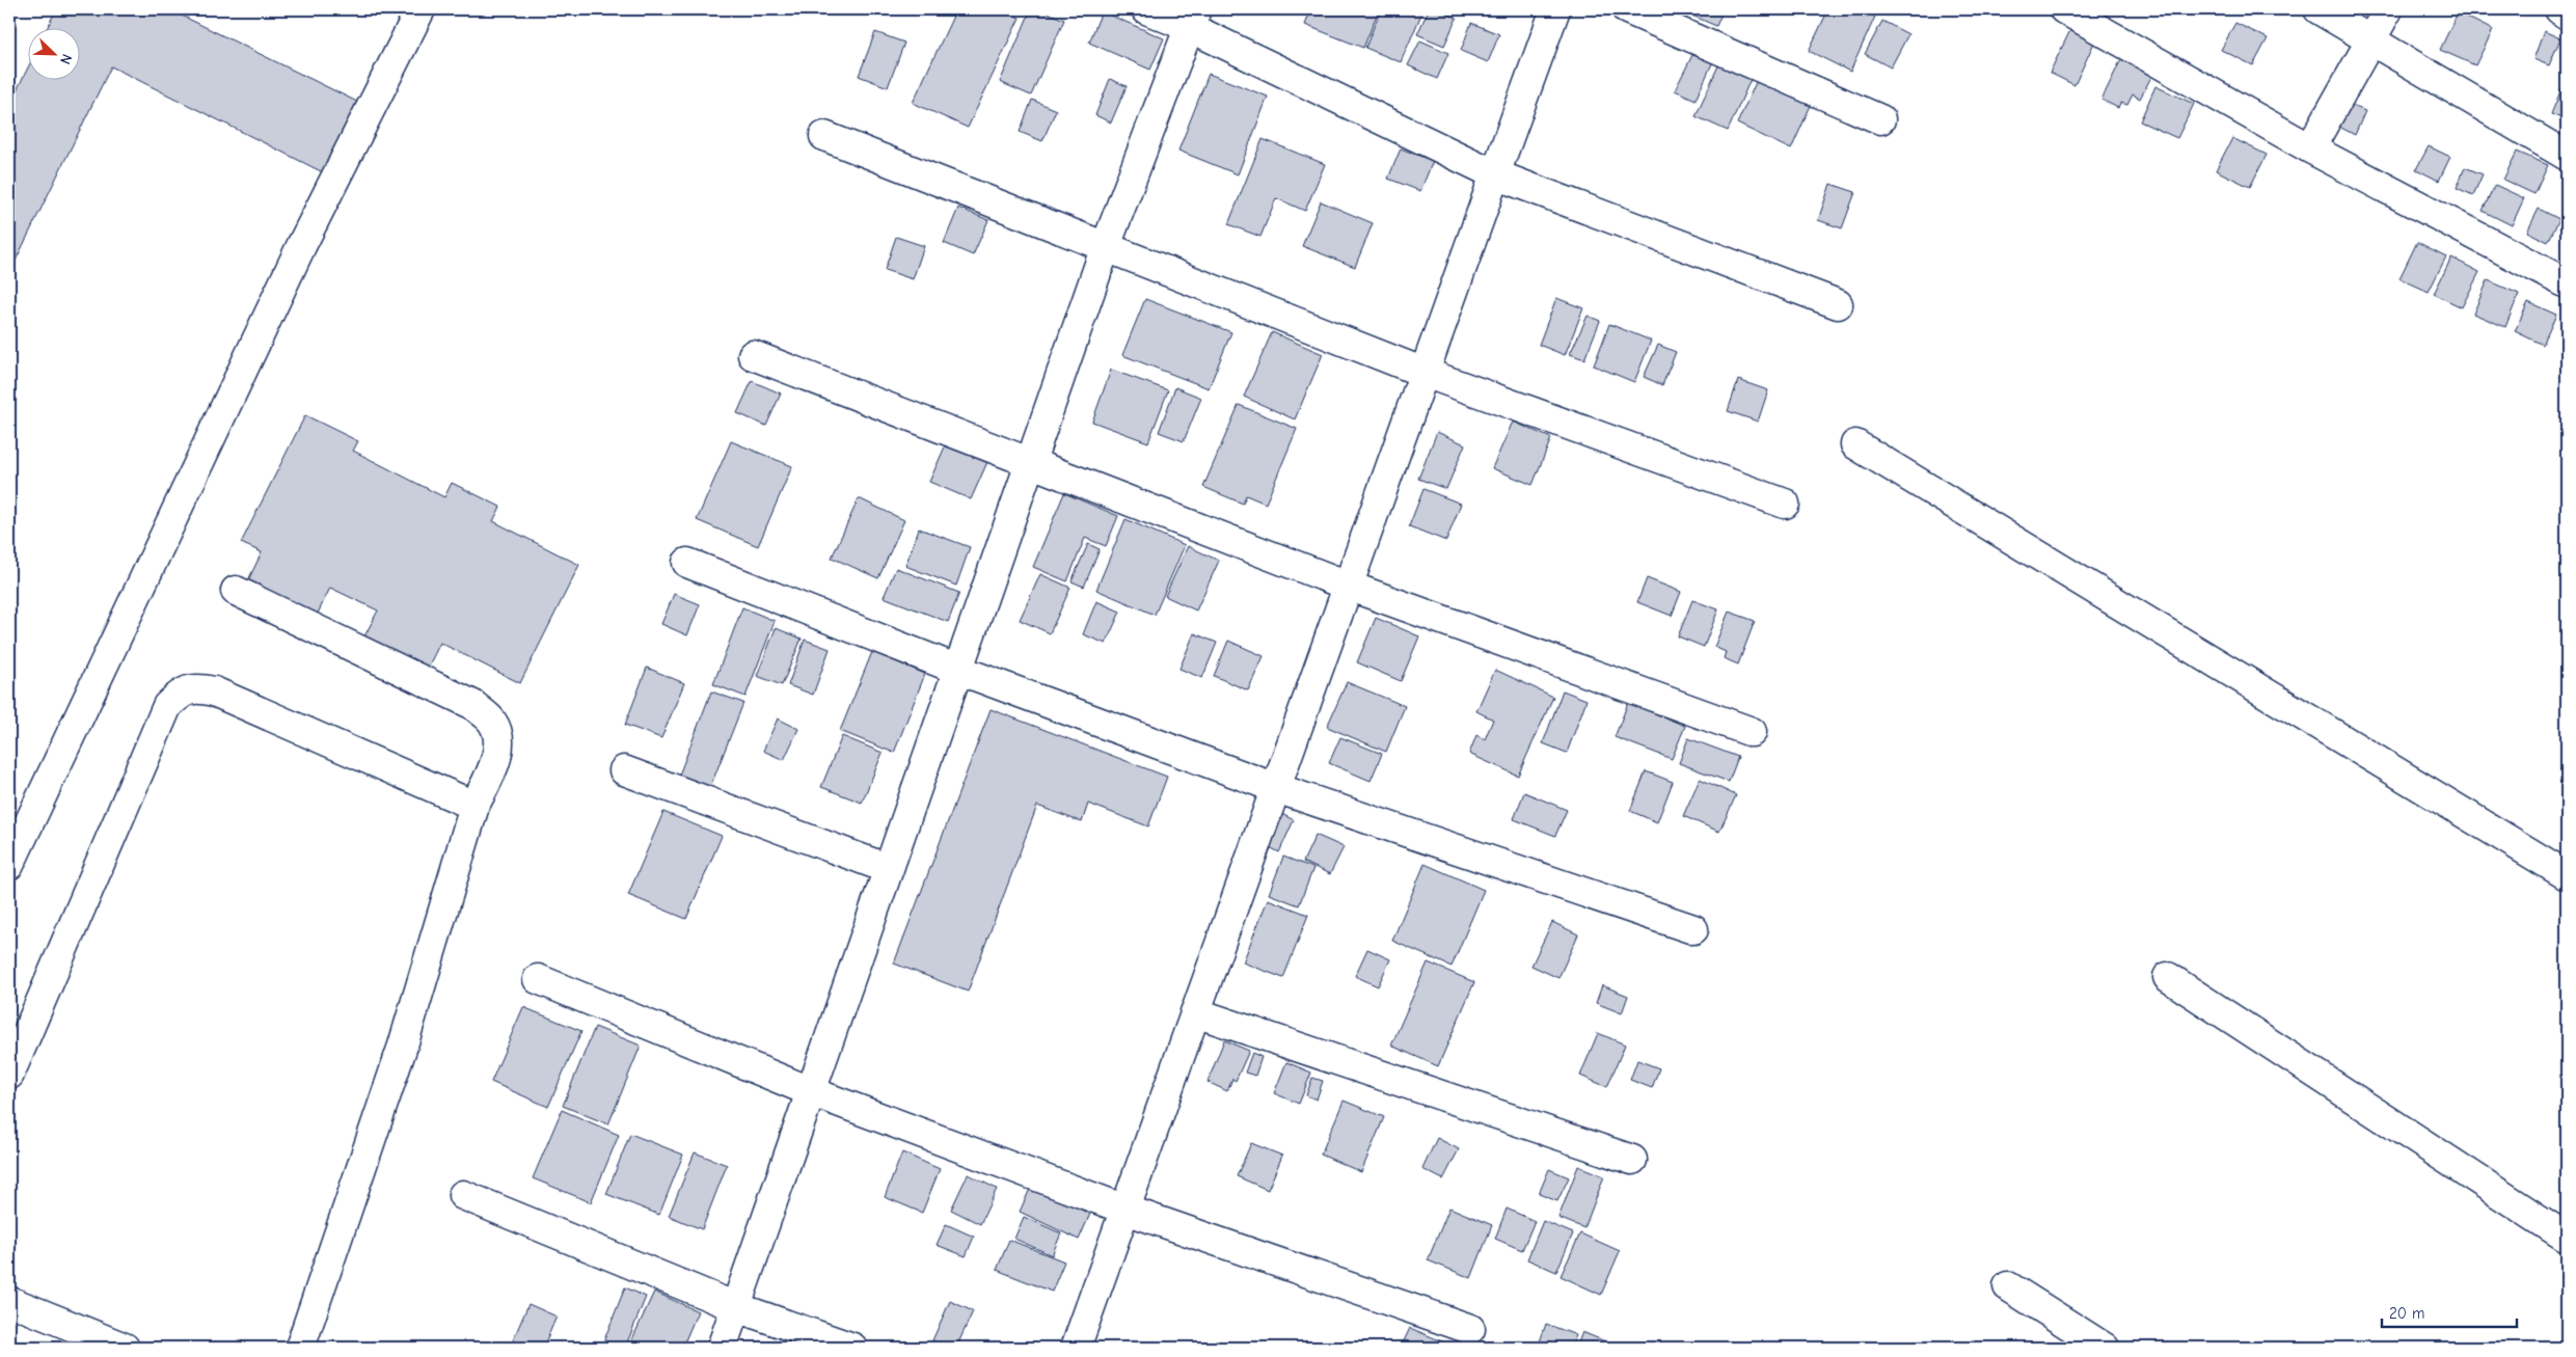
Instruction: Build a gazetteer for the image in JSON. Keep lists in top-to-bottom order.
{
  "scale_bar": "20 m",
  "north": "bottom right"
}
